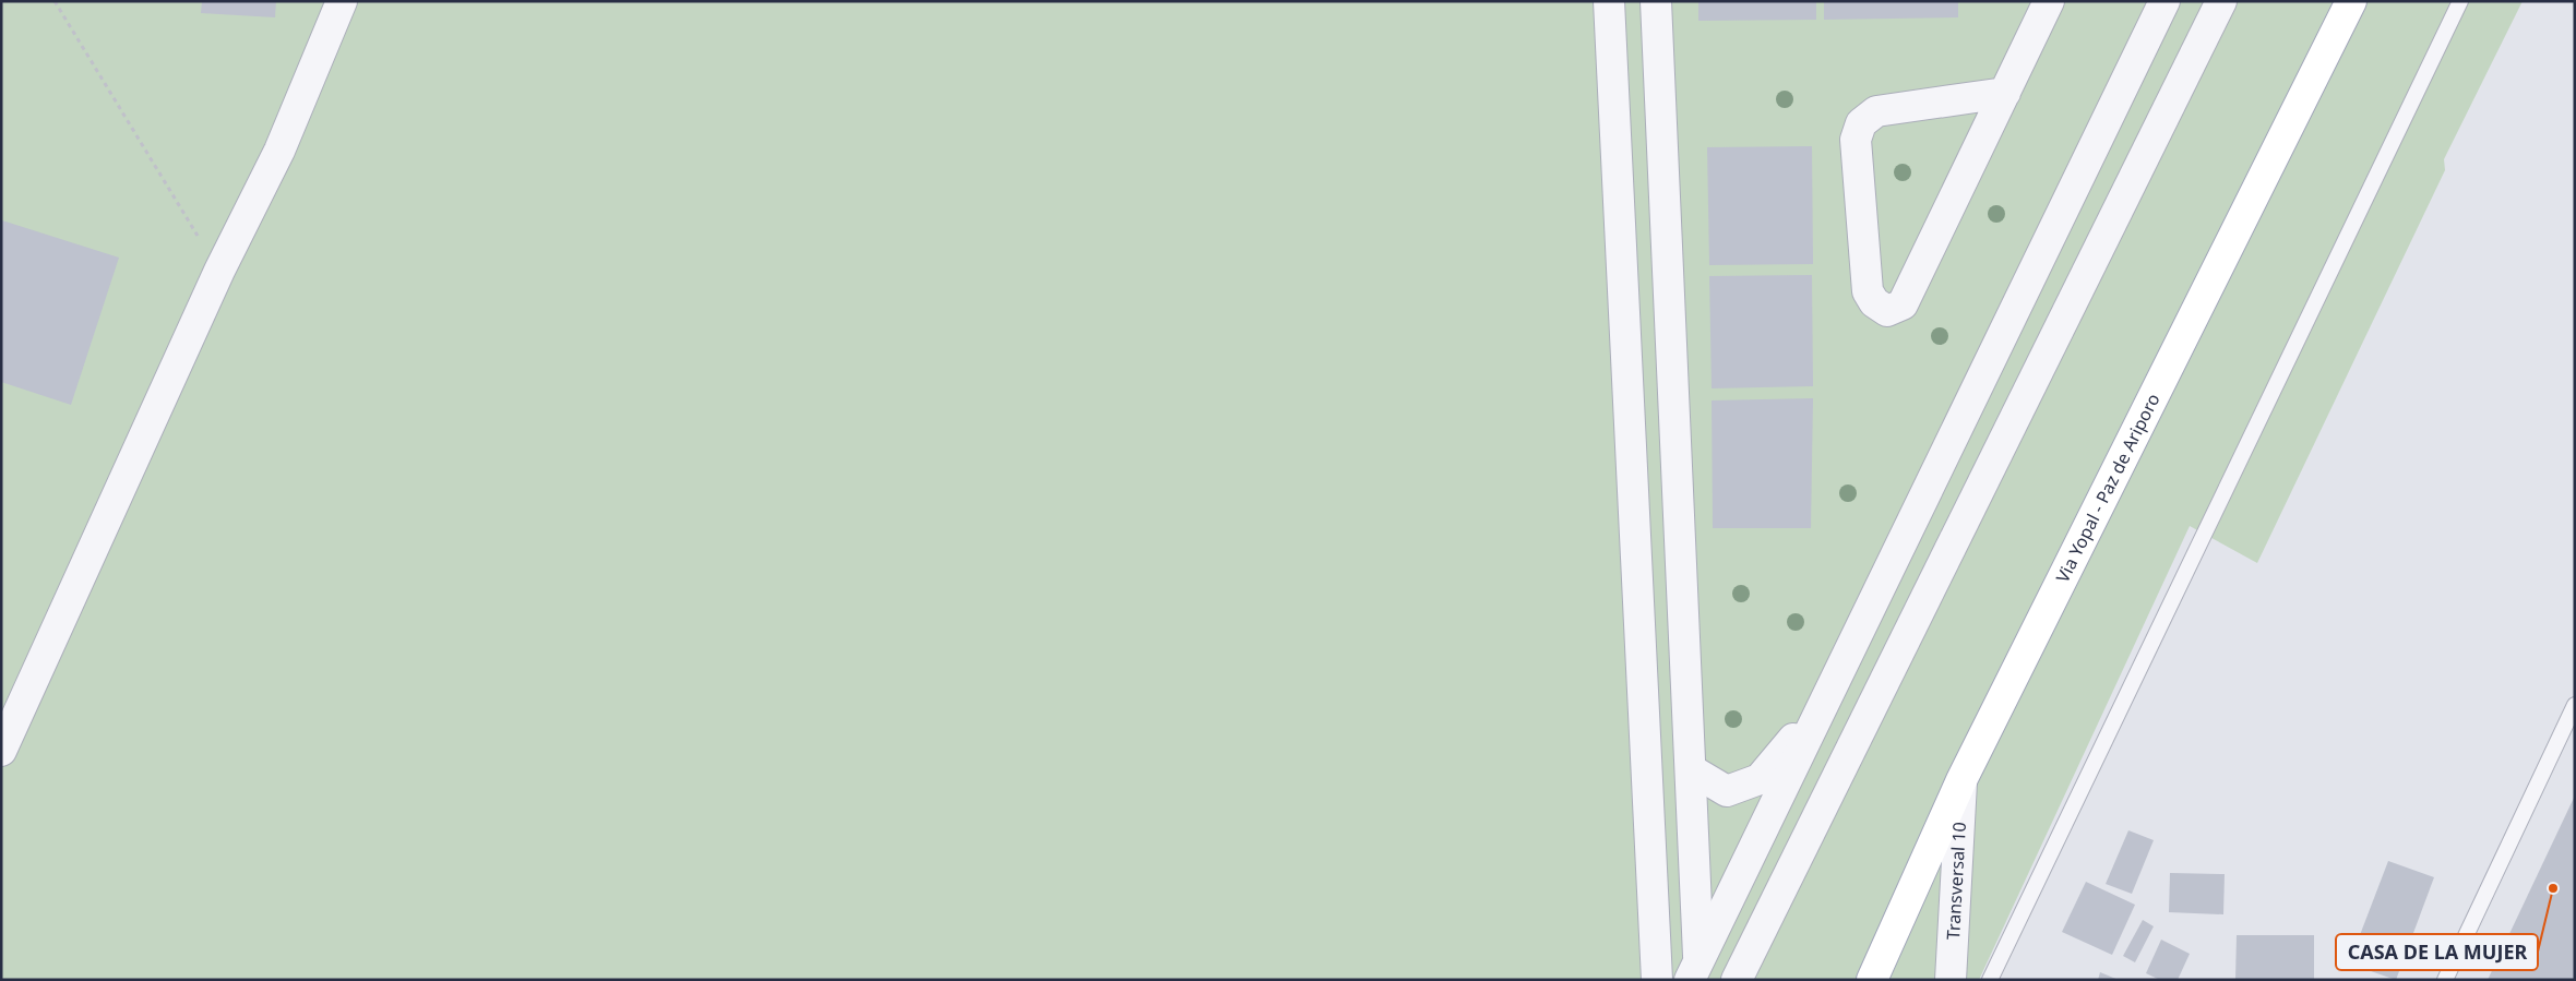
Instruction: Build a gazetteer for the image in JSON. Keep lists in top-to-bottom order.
{
  "streets": {
    "main road": ["Via Yopal - Paz de Ariporo"],
    "street": ["Transversal 10"]
  },
  "crossings": [
    ["Via Yopal - Paz de Ariporo", "Transversal 10"]
  ],
  "places": ["CASA DE LA MUJER"]
}
